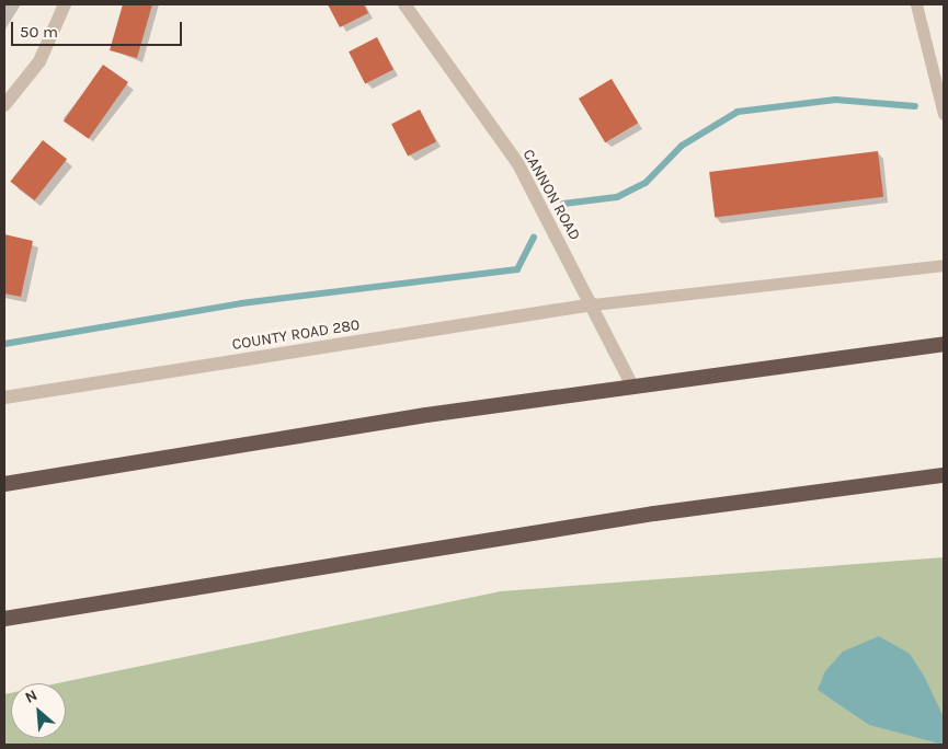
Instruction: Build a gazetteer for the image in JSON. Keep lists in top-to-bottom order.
{
  "streets": {
    "street": ["CANNON ROAD", "COUNTY ROAD 280"]
  },
  "crossings": [
    ["CANNON ROAD", "COUNTY ROAD 280"]
  ],
  "scale_bar": "50 m",
  "north": "top left"
}
